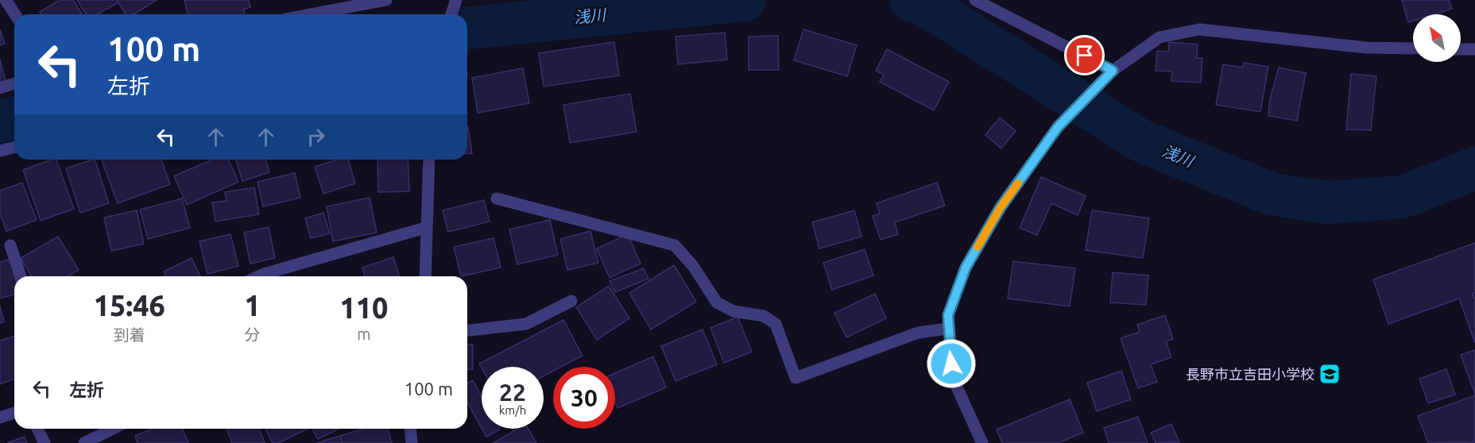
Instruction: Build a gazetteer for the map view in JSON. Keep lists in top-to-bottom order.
{
  "water": ["浅川"],
  "places": {
    "school or university": ["長野市立吉田小学校"]
  },
  "north": "top left",
  "page": {
    "turn": ["100 m", "左折"],
    "eta": [
      "15:46",
      "到着",
      "1",
      "分",
      "110",
      "m"
    ],
    "list": [
      {
        "name": "左折",
        "value": "100 m"
      }
    ],
    "speed": "22 km/h",
    "limit": "30"
  }
}
